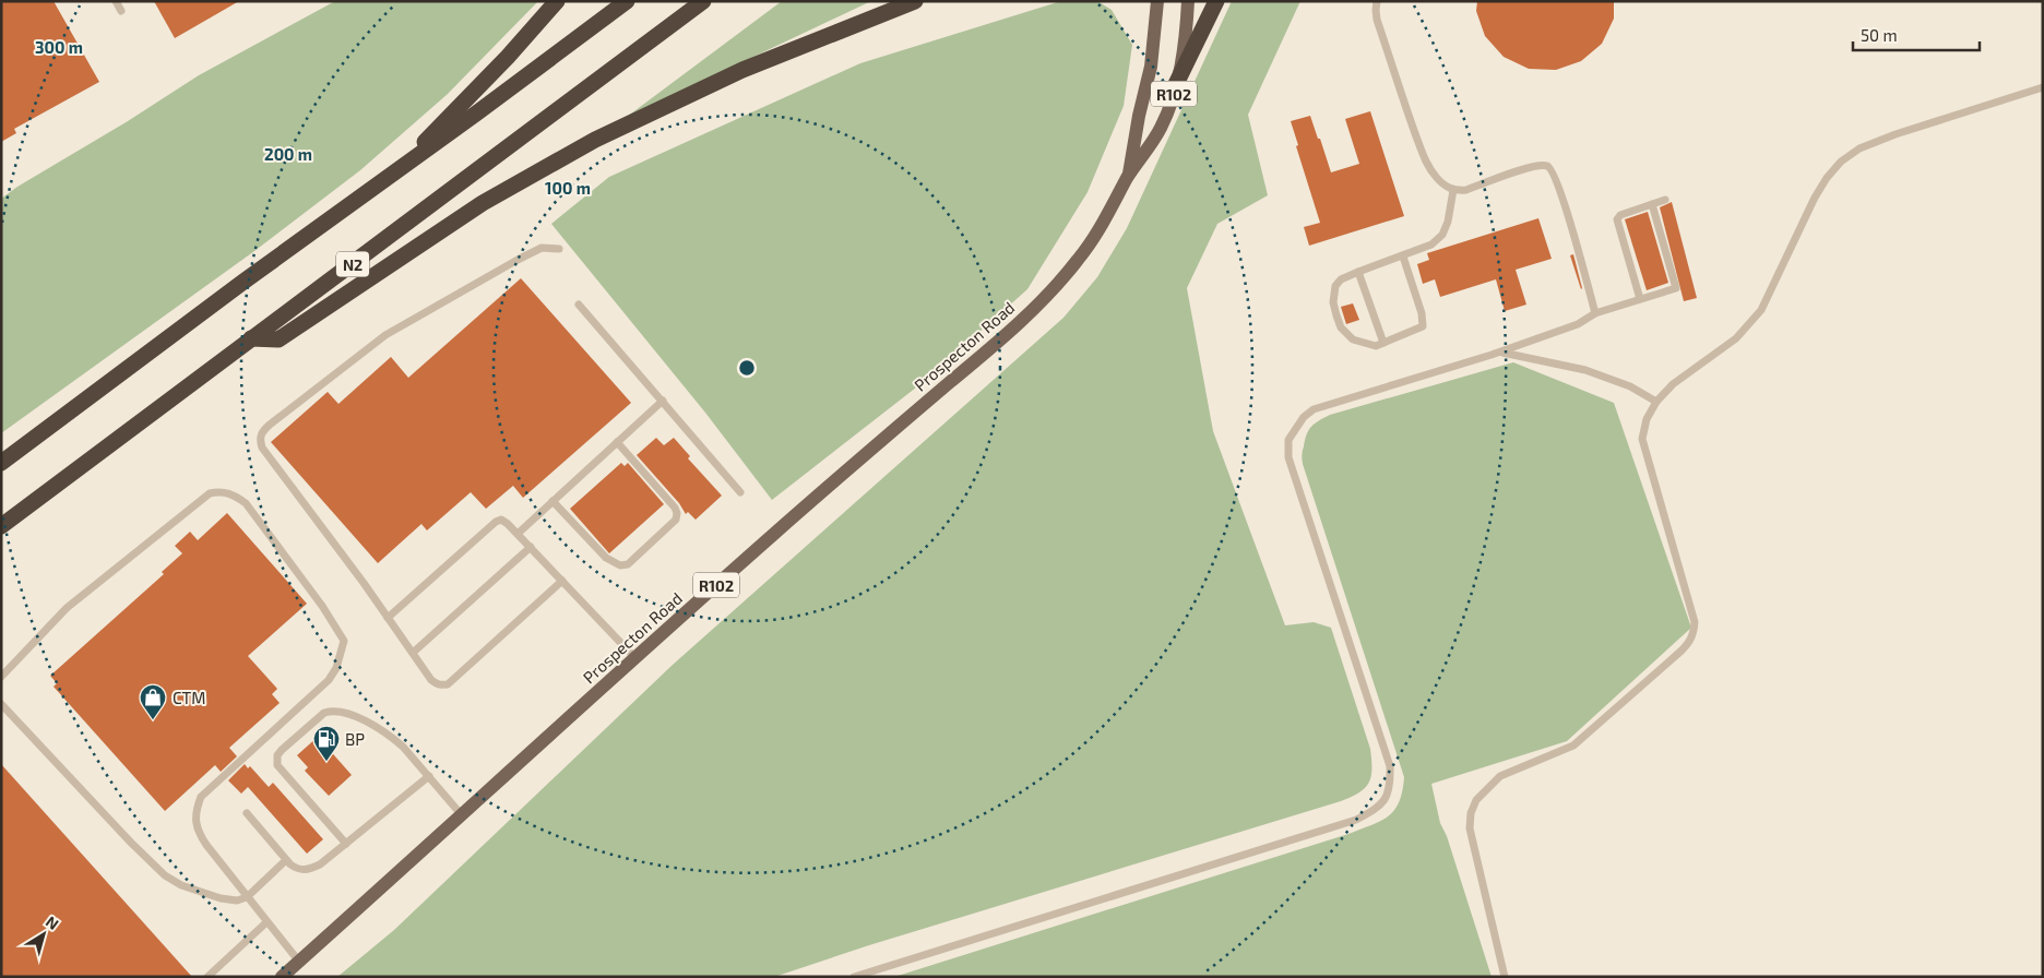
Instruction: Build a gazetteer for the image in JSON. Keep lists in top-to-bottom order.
{
  "streets": {
    "highway": ["N2"],
    "main road": ["R102", "Prospecton Road"]
  },
  "places": {
    "shop": ["CTM"],
    "fuel station": ["BP"]
  },
  "scale_bar": "50 m",
  "north": "top right",
  "rings": ["300 m", "200 m", "100 m"]
}
